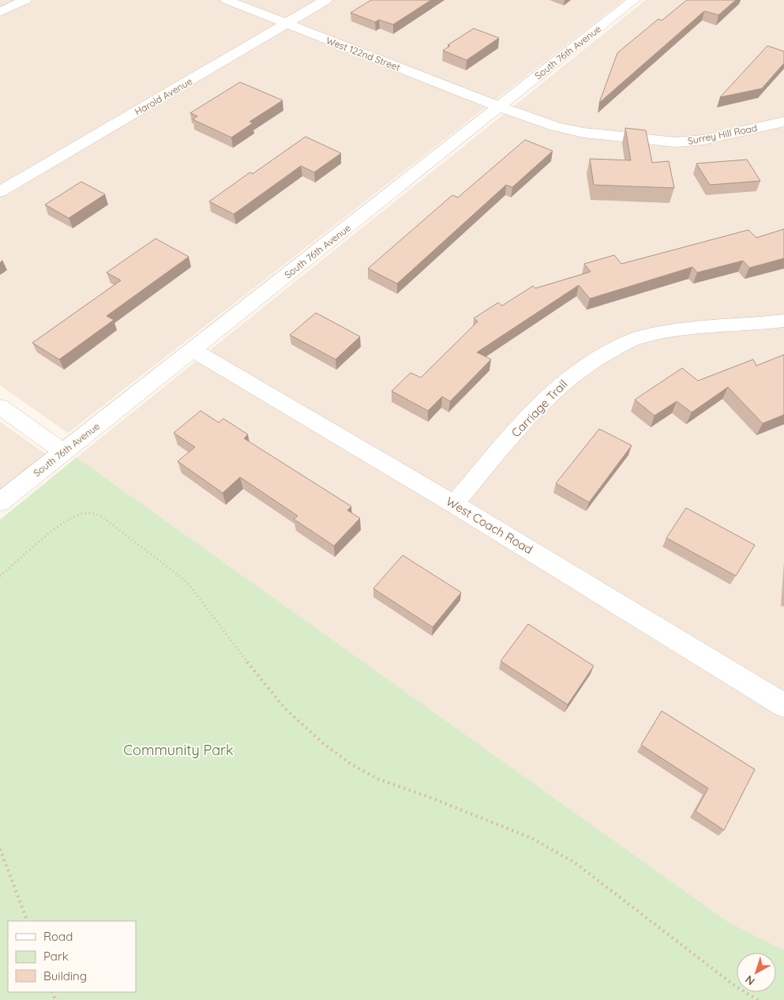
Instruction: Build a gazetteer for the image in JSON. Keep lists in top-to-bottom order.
{
  "streets": {
    "street": [
      "South 76th Avenue",
      "West 122nd Street",
      "Harold Avenue",
      "Surrey Hill Road",
      "Carriage Trail",
      "West Coach Road"
    ]
  },
  "crossings": [
    ["South 76th Avenue", "West 122nd Street"],
    ["South 76th Avenue", "Surrey Hill Road"],
    ["South 76th Avenue", "West Coach Road"],
    ["West 122nd Street", "Harold Avenue"],
    ["West 122nd Street", "Surrey Hill Road"],
    ["Carriage Trail", "West Coach Road"]
  ],
  "parks": ["Community Park"],
  "legend": ["Road", "Park", "Building"],
  "north": "bottom left"
}
